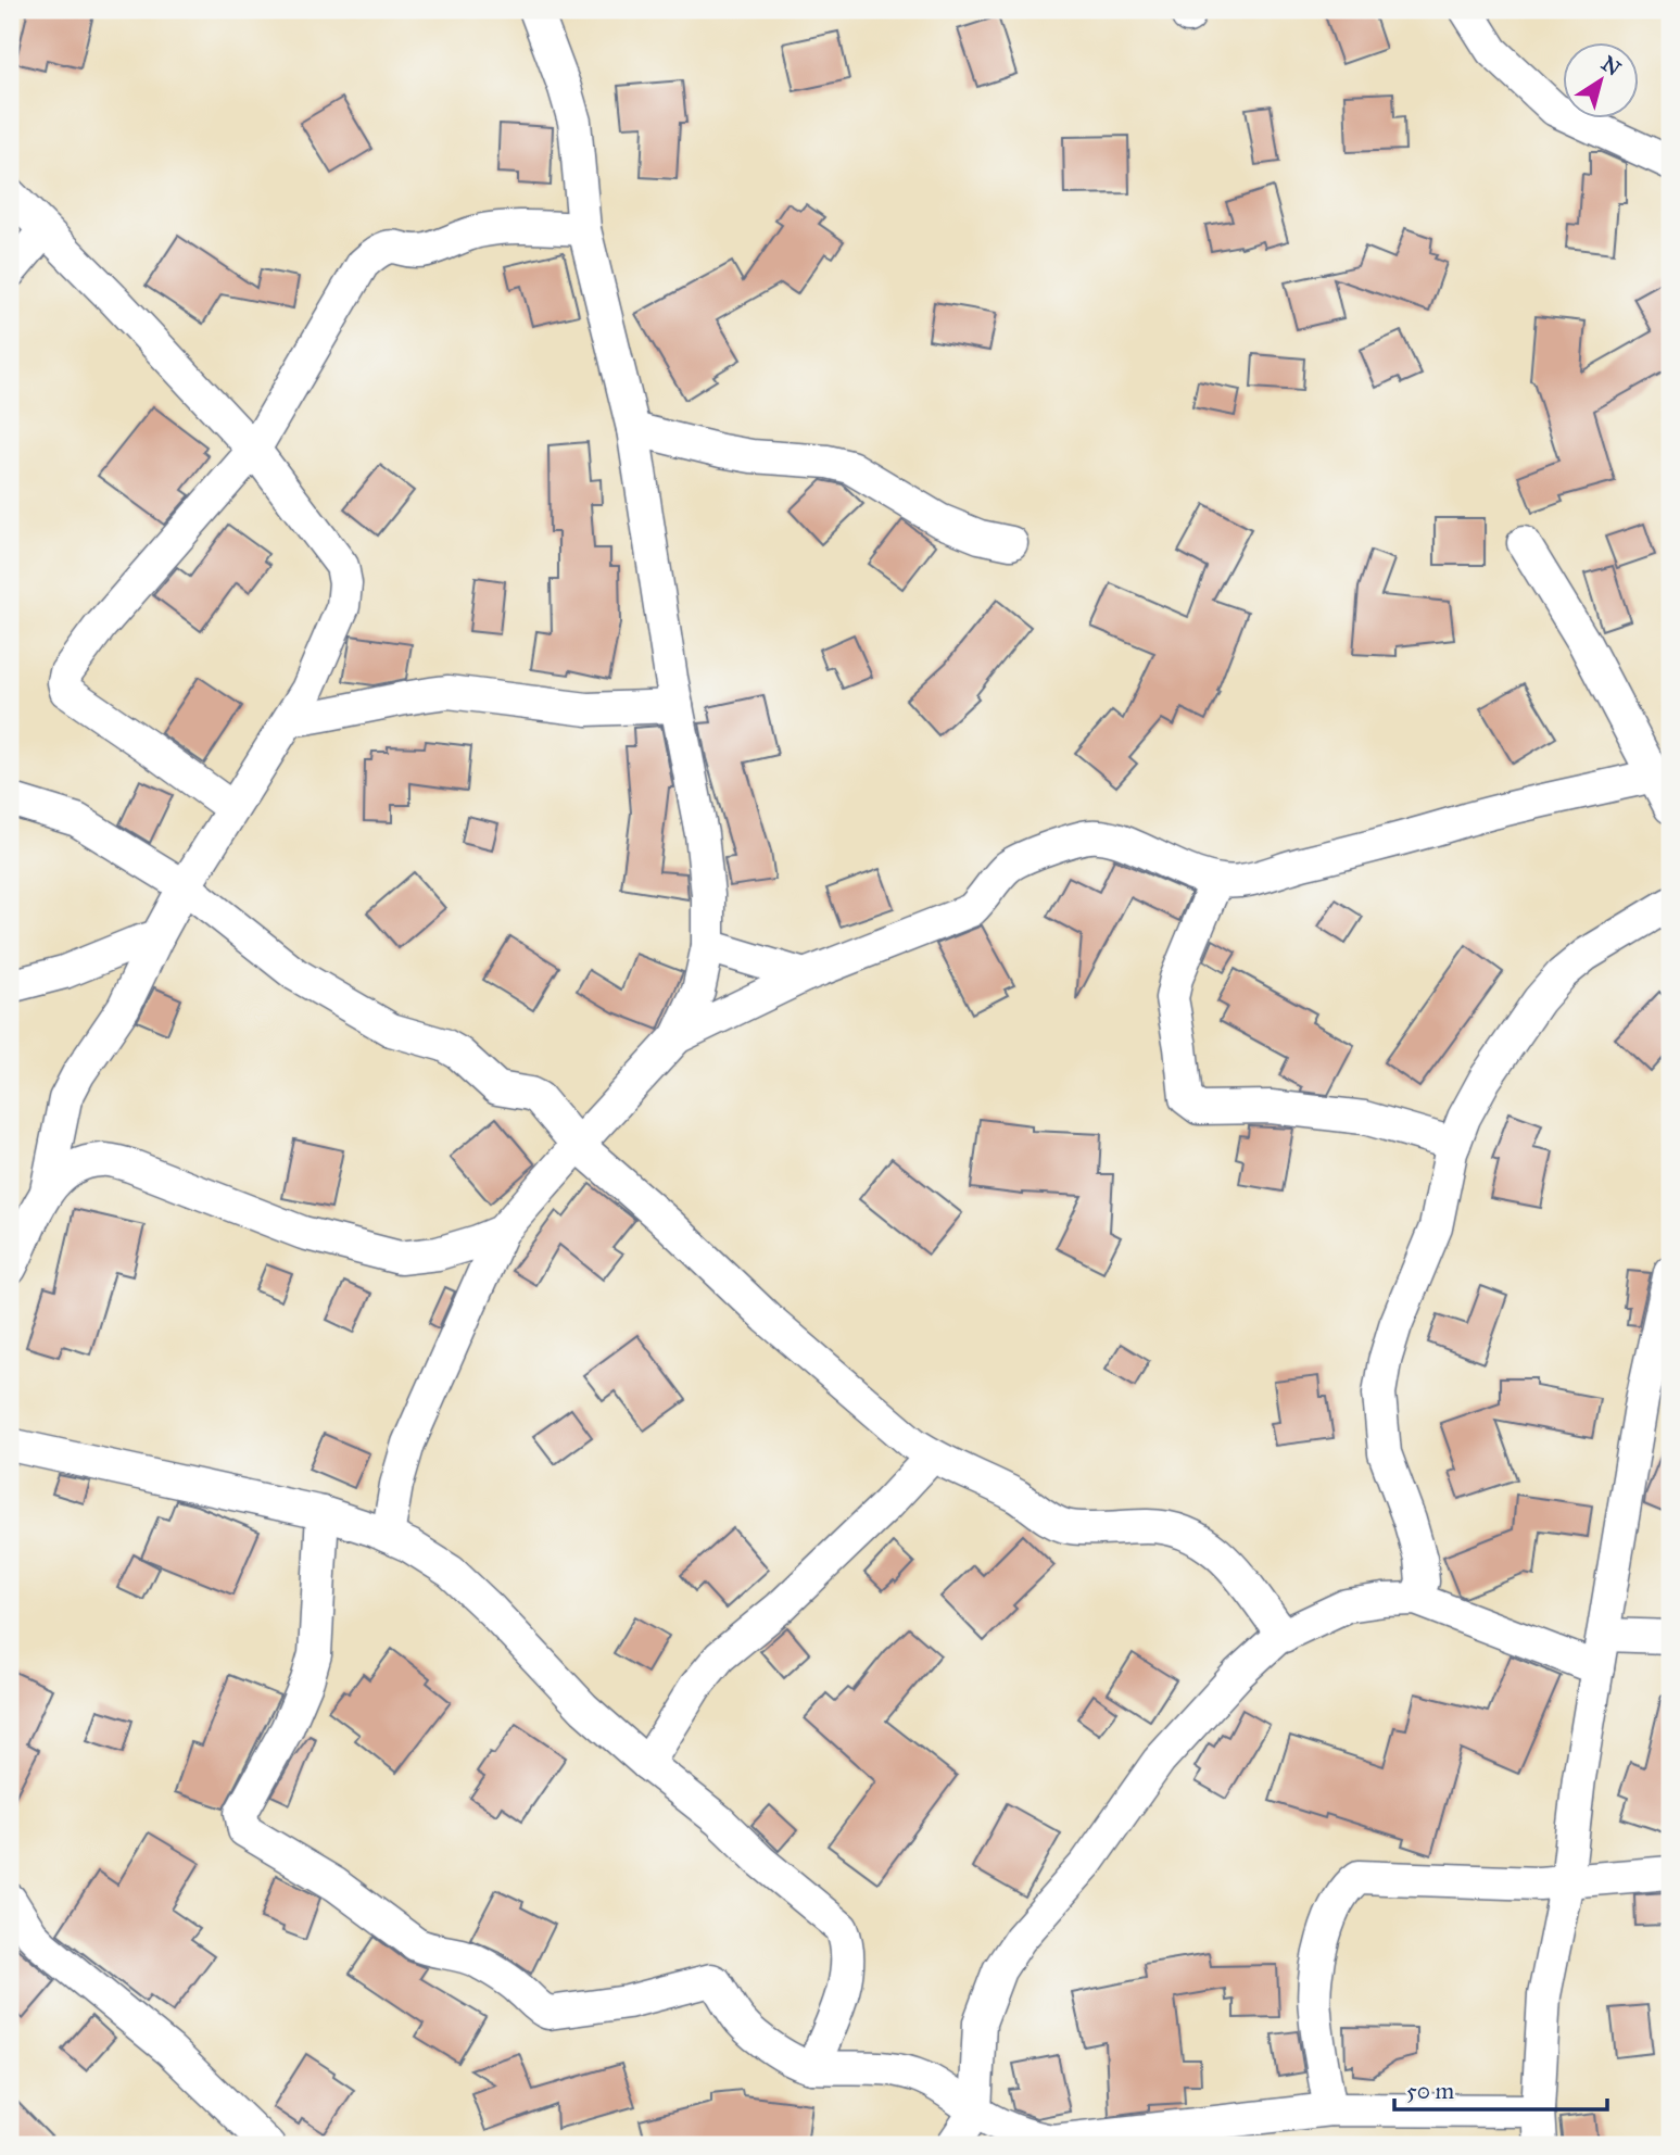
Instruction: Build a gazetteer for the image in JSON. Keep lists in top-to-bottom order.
{
  "scale_bar": "50 m",
  "north": "top right"
}
